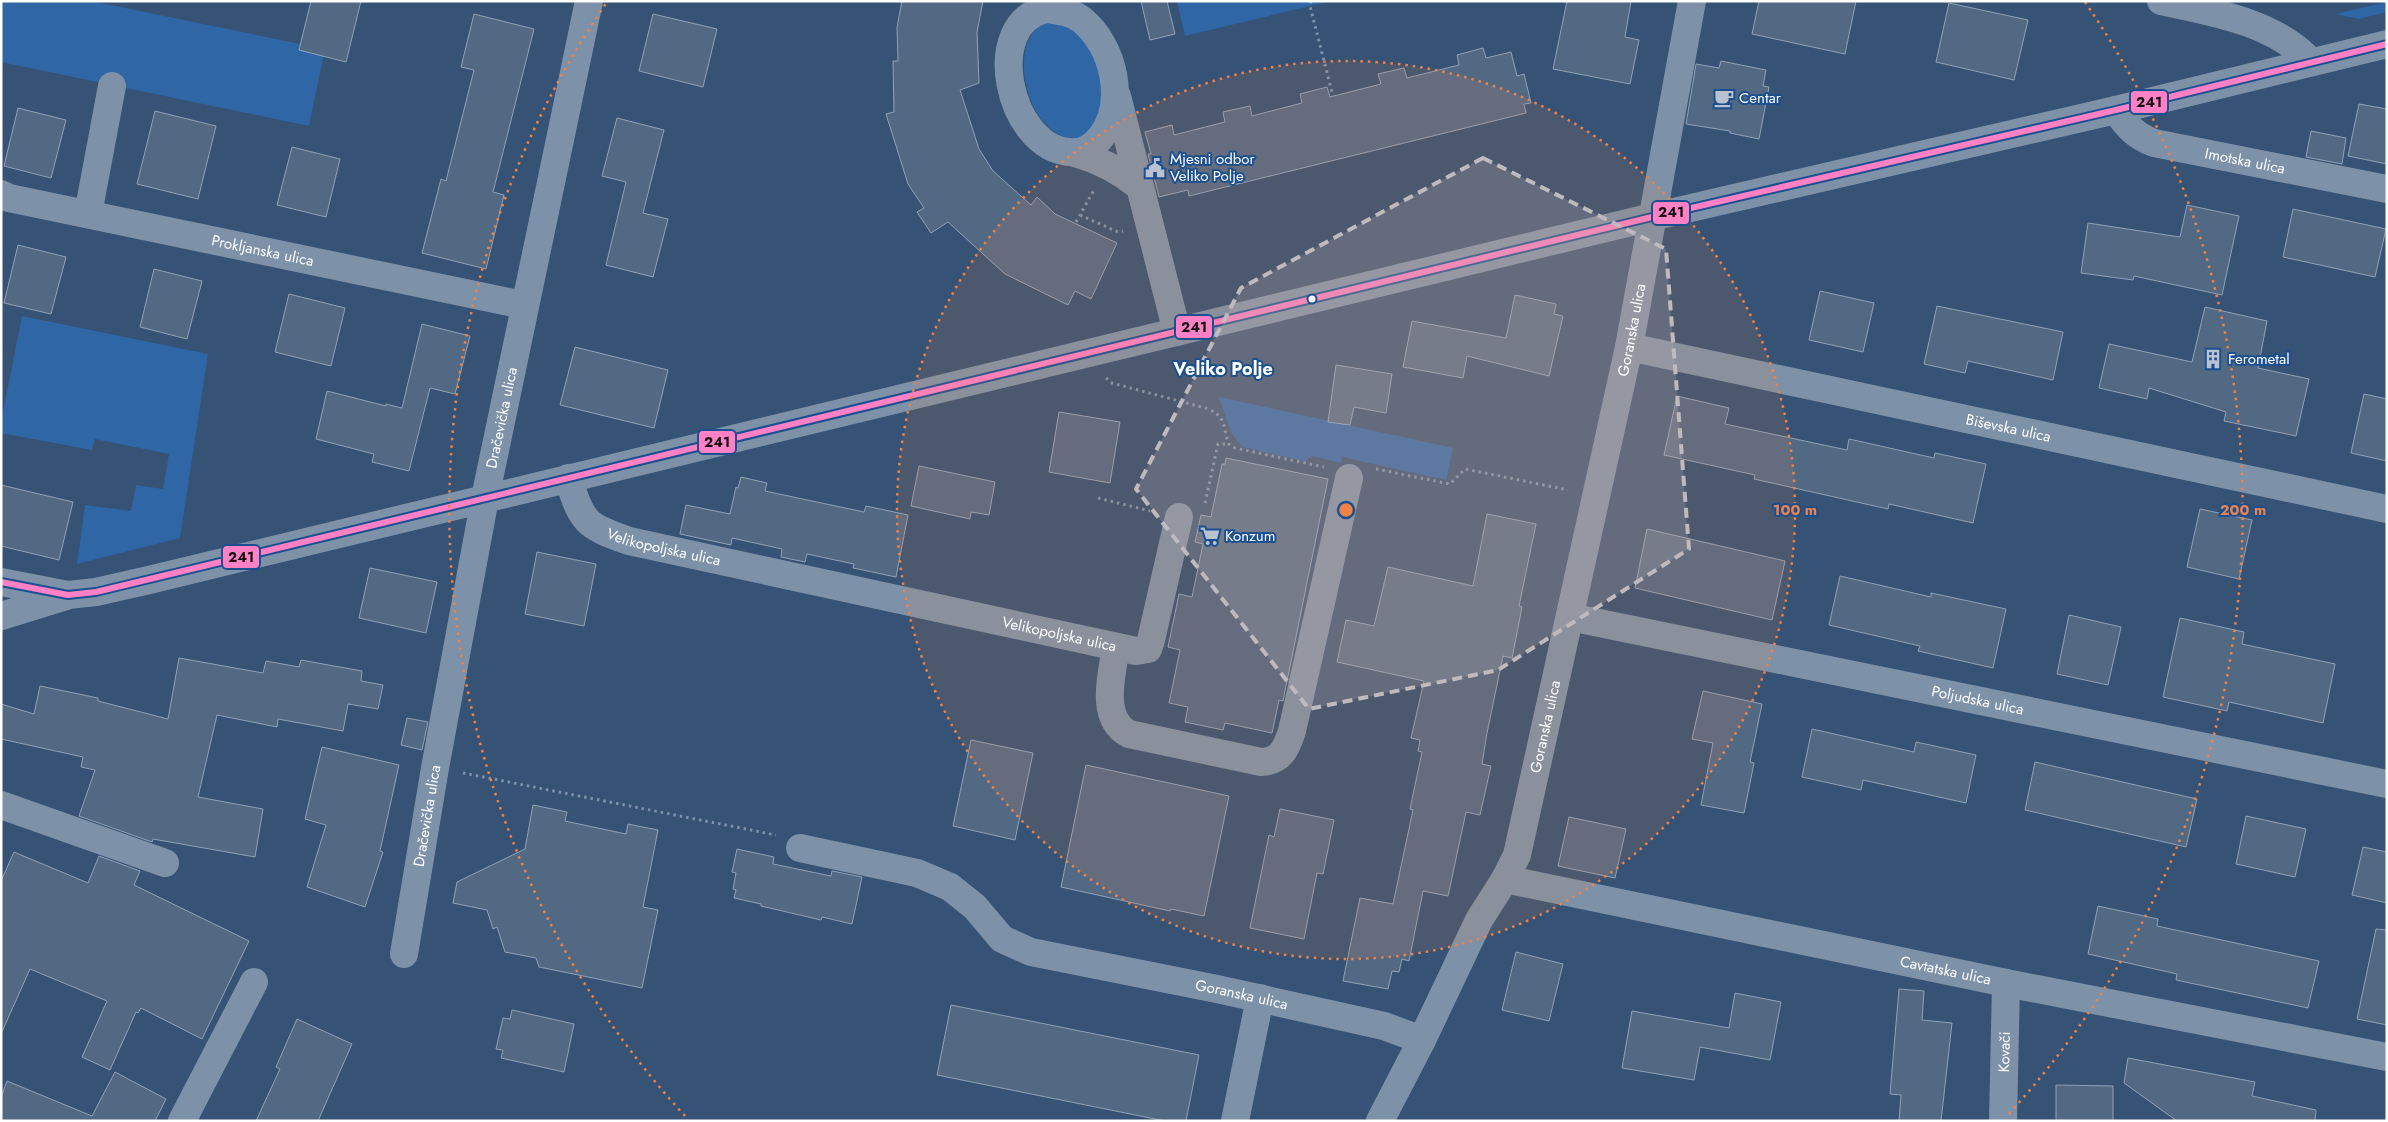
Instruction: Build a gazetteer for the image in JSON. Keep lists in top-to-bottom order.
{
  "streets": {
    "street": [
      "Imotska ulica",
      "Prokljanska ulica",
      "Goranska ulica",
      "Dračevička ulica",
      "Biševska ulica",
      "Velikopoljska ulica",
      "Poljudska ulica",
      "Cavtatska ulica",
      "Kovači"
    ]
  },
  "crossings": [
    ["Prokljanska ulica", "Dračevička ulica"],
    ["Goranska ulica", "Biševska ulica"],
    ["Goranska ulica", "Poljudska ulica"],
    ["Goranska ulica", "Cavtatska ulica"],
    ["Cavtatska ulica", "Kovači"]
  ],
  "districts": ["Veliko Polje"],
  "places": {
    "cafe": ["Centar"],
    "public building": ["Mjesni odbor Veliko Polje"],
    "building": ["Ferometal"],
    "supermarket": ["Konzum"]
  },
  "lines": ["transit line 241"],
  "rings": ["100 m", "200 m"]
}
